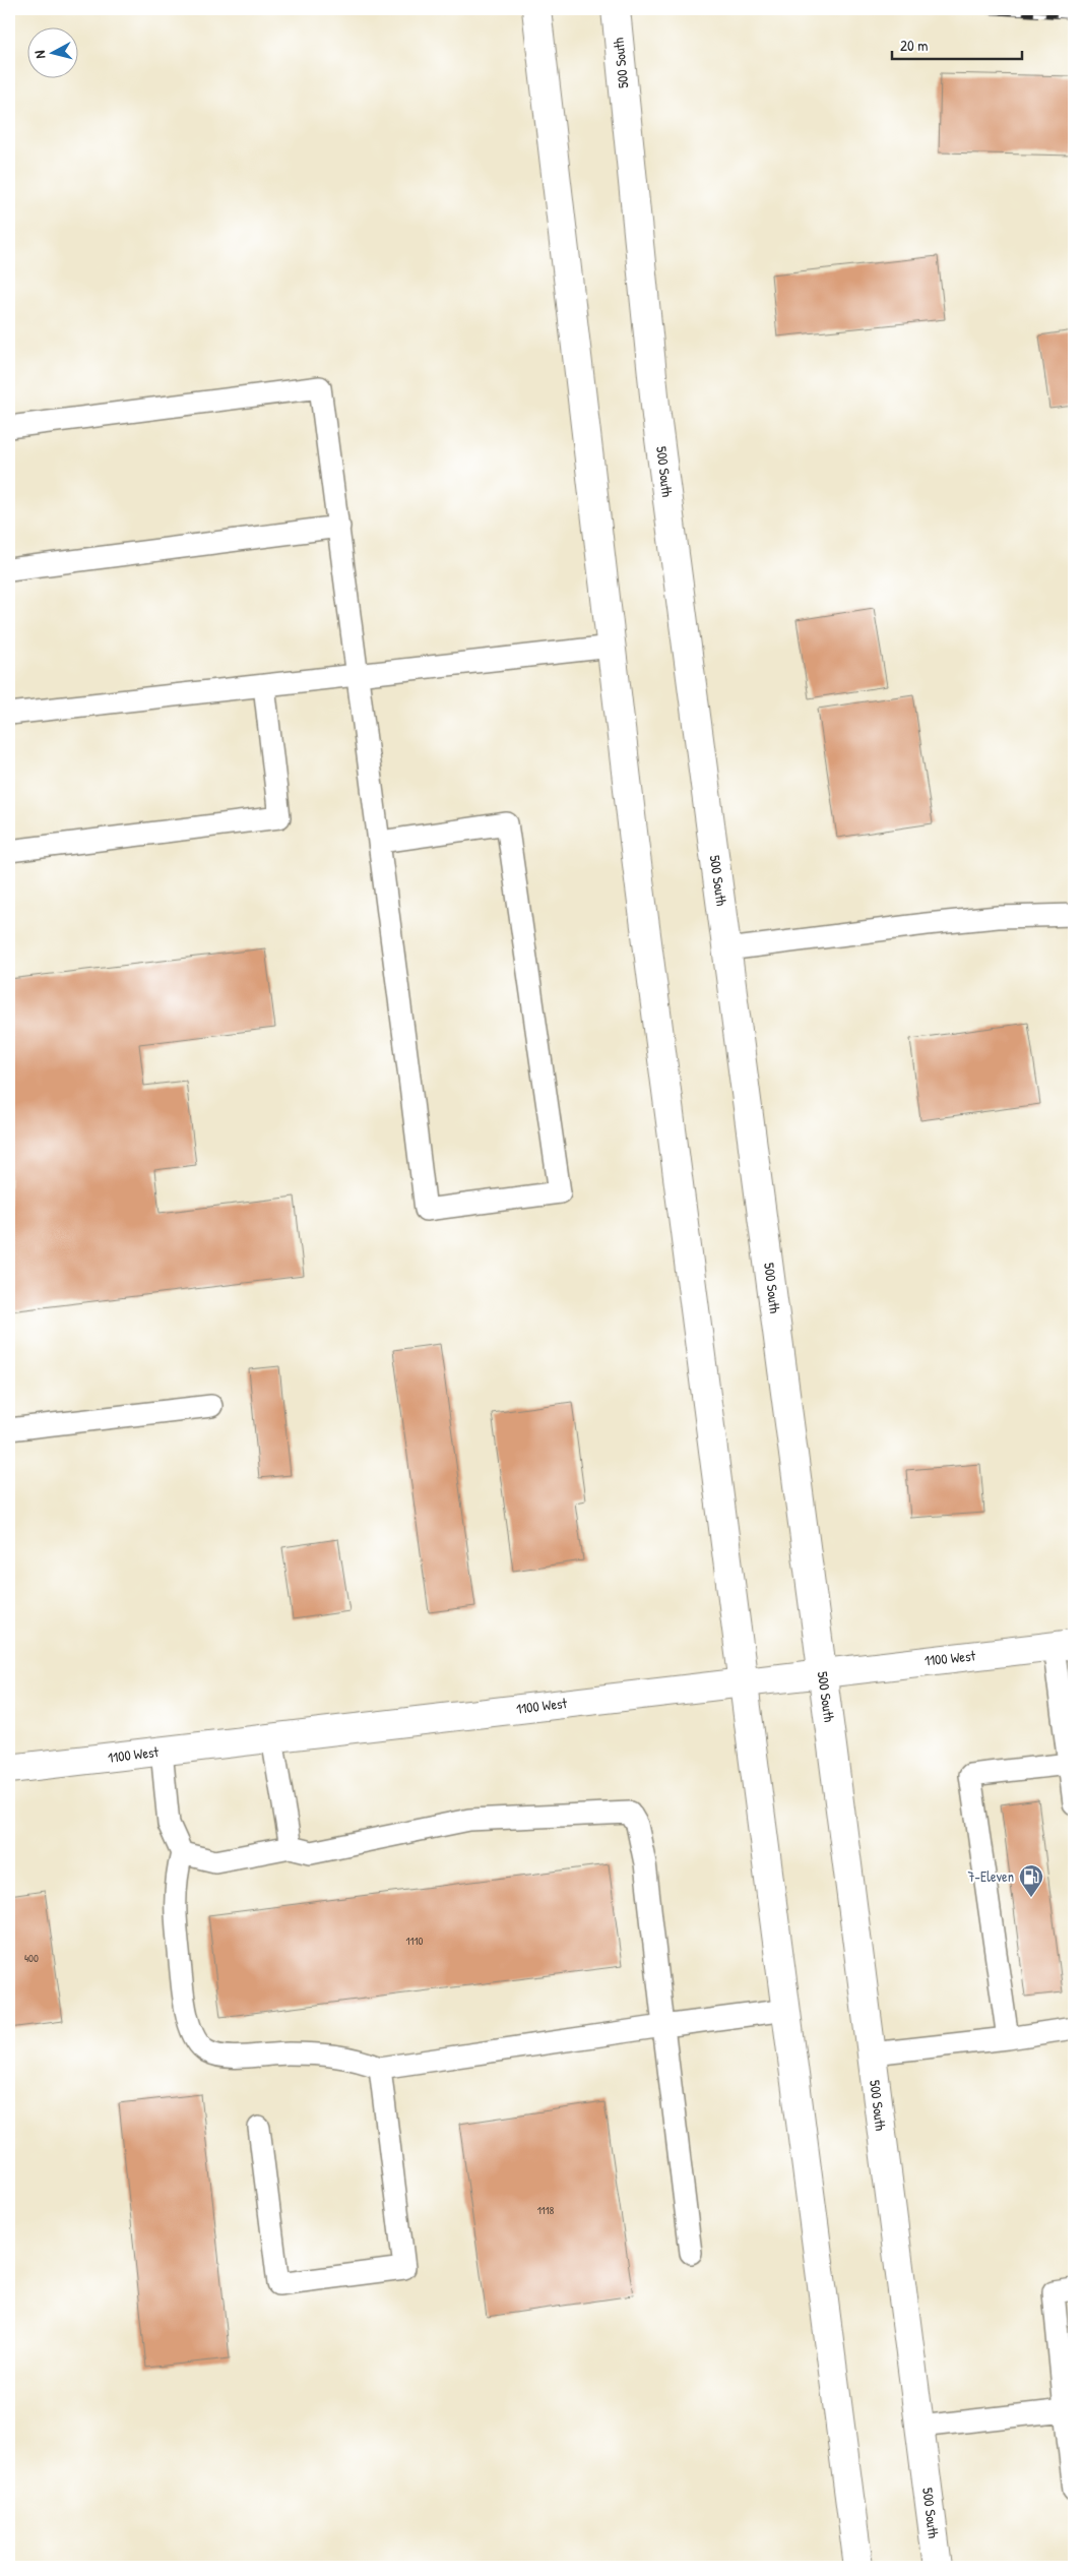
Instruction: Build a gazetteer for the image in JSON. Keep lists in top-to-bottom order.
{
  "streets": {
    "main road": ["500 South", "1100 West"]
  },
  "crossings": [
    ["500 South", "1100 West"]
  ],
  "places": {
    "fuel station": ["7-Eleven"]
  },
  "house_numbers": ["1110", "400", "1118"],
  "scale_bar": "20 m",
  "north": "left"
}
